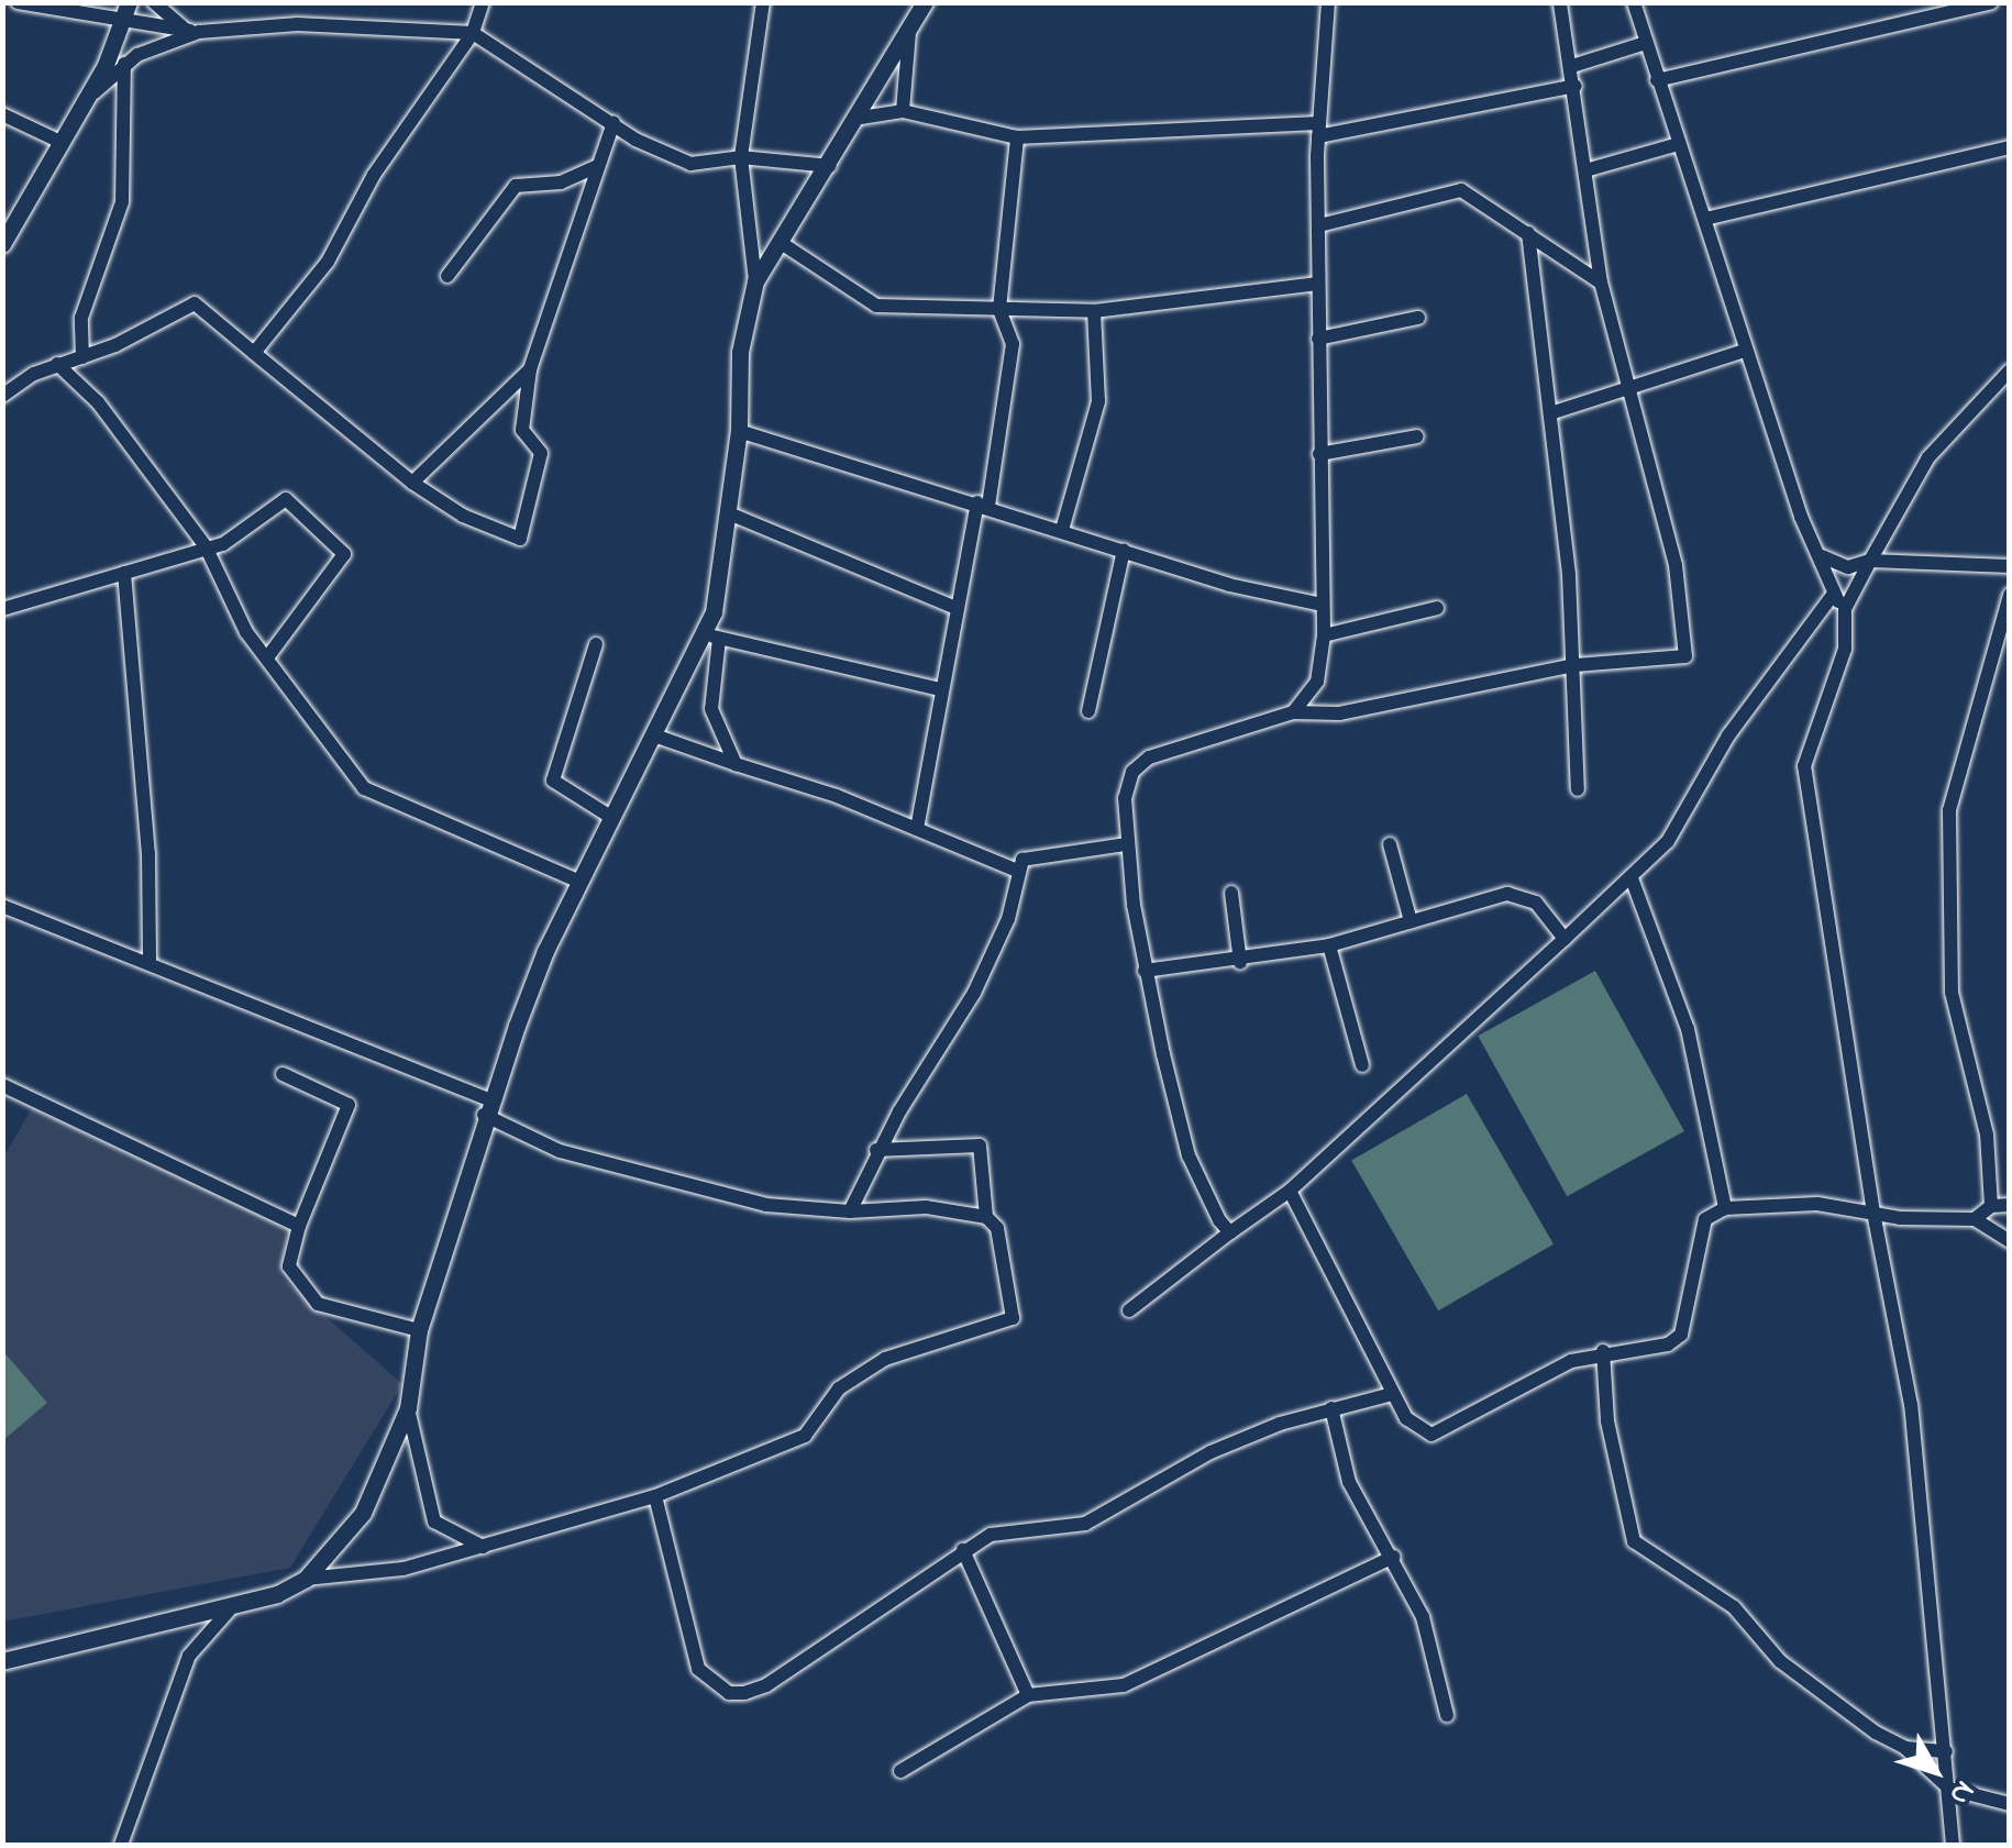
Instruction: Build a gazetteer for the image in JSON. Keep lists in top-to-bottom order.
{
  "north": "bottom right"
}
